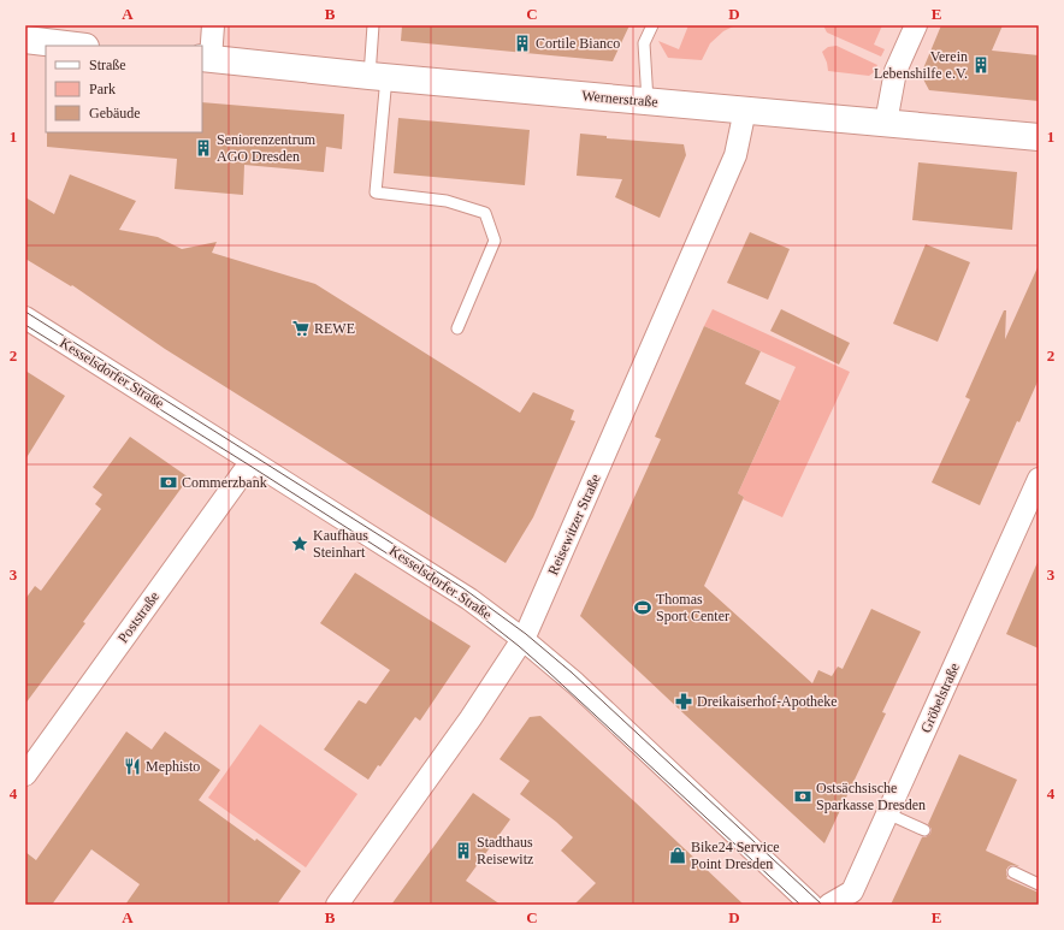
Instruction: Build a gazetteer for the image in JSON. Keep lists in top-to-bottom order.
{
  "streets": {
    "street": [
      "Wernerstraße",
      "Kesselsdorfer Straße",
      "Reisewitzer Straße",
      "Poststraße",
      "Gröbelstraße"
    ]
  },
  "crossings": [
    ["Wernerstraße", "Reisewitzer Straße"],
    ["Kesselsdorfer Straße", "Reisewitzer Straße"],
    ["Kesselsdorfer Straße", "Poststraße"]
  ],
  "places": {
    "building": [
      "Cortile Bianco",
      "Verein Lebenshilfe e.V.",
      "Seniorenzentrum AGO Dresden",
      "Stadthaus Reisewitz"
    ],
    "supermarket": ["REWE"],
    "bank": ["Commerzbank", "Ostsächsische Sparkasse Dresden"],
    "place": ["Kaufhaus Steinhart"],
    "sports": ["Thomas Sport Center"],
    "pharmacy": ["Dreikaiserhof-Apotheke"],
    "restaurant": ["Mephisto"],
    "shop": ["Bike24 Service Point Dresden"]
  },
  "legend": ["Straße", "Park", "Gebäude"],
  "grid": {
    "columns": [
      "A",
      "B",
      "C",
      "D",
      "E"
    ],
    "rows": [
      "1",
      "2",
      "3",
      "4"
    ]
  }
}
